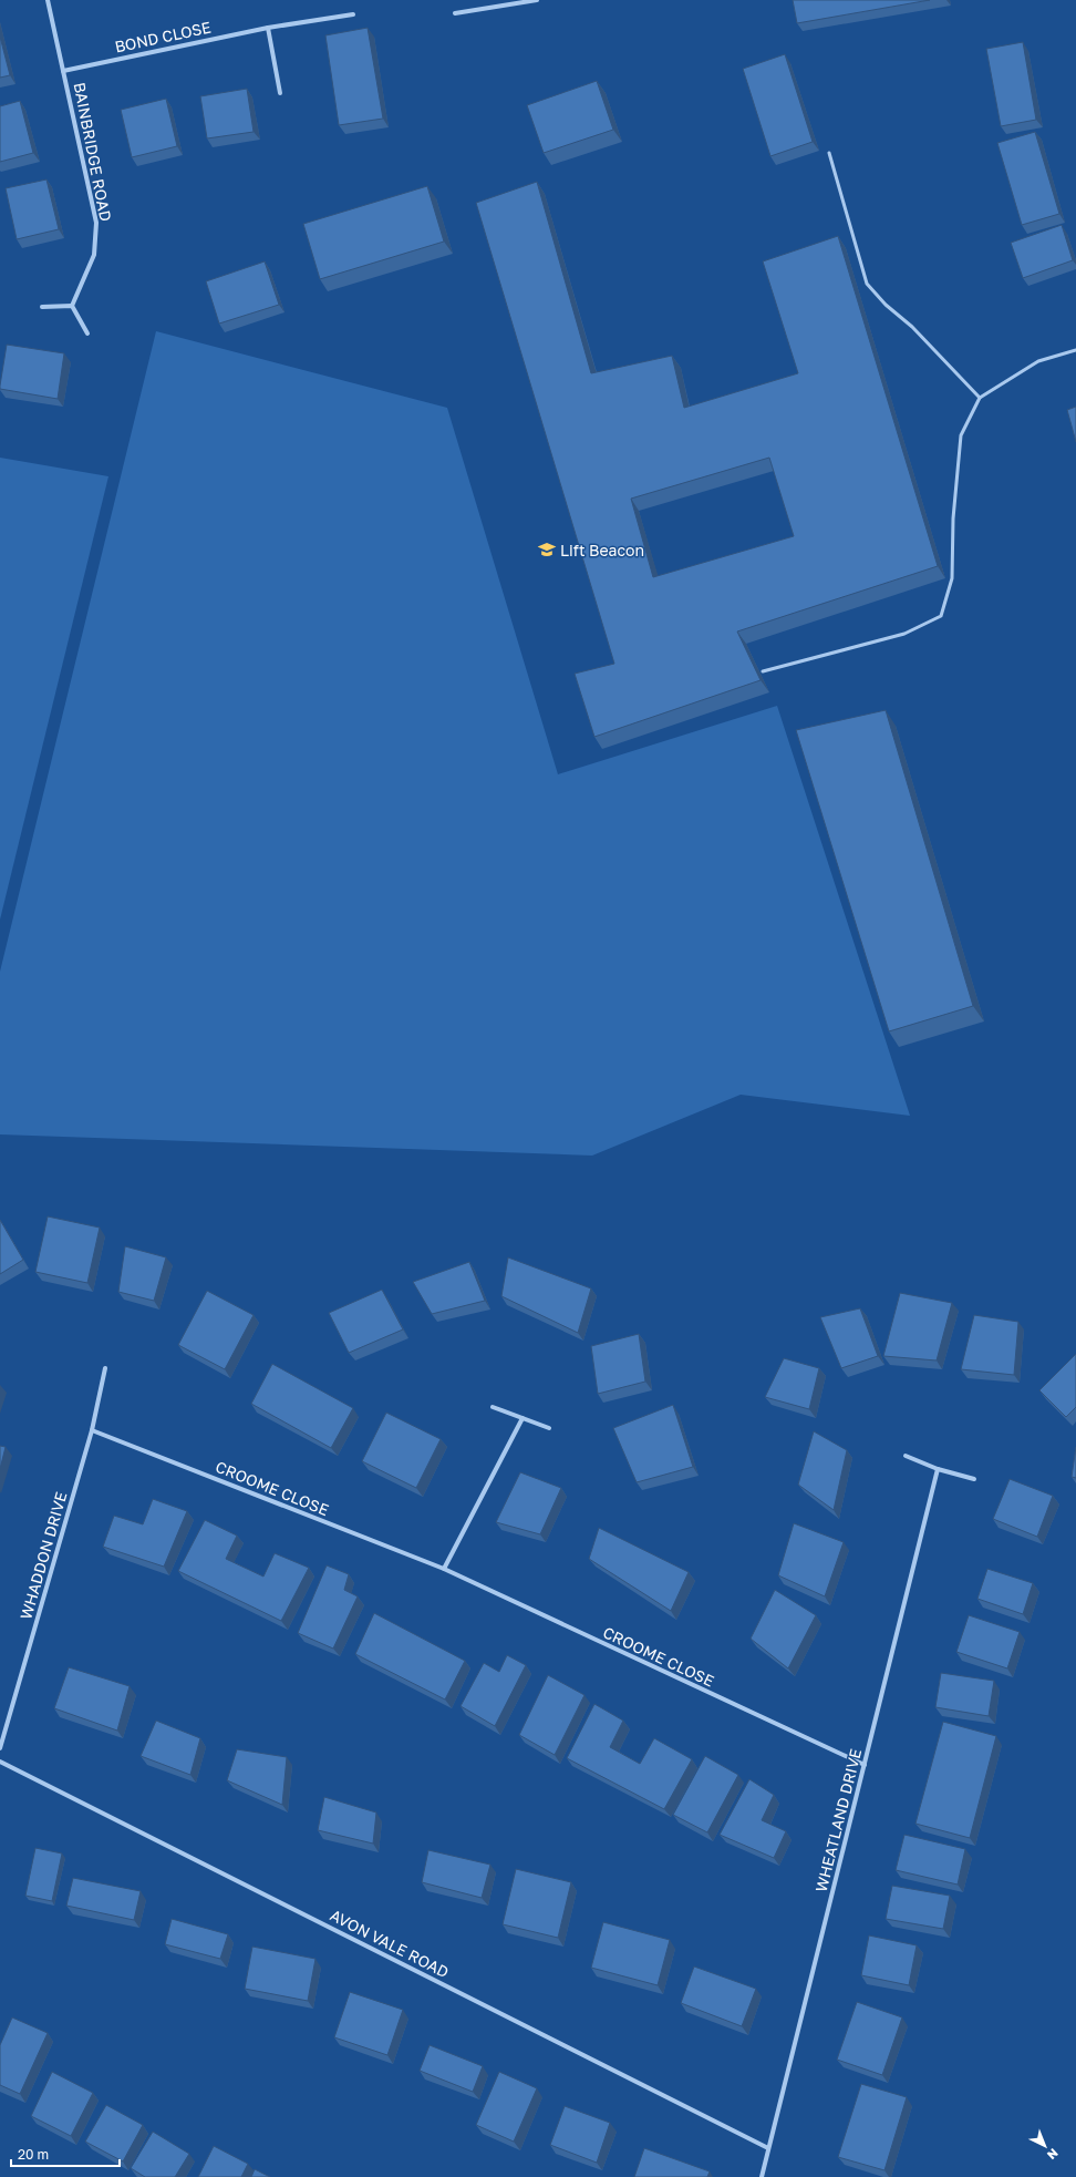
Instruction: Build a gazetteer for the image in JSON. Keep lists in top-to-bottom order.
{
  "streets": {
    "street": [
      "BOND CLOSE",
      "BAINBRIDGE ROAD",
      "CROOME CLOSE",
      "WHADDON DRIVE",
      "WHEATLAND DRIVE",
      "AVON VALE ROAD"
    ]
  },
  "crossings": [
    ["BOND CLOSE", "BAINBRIDGE ROAD"],
    ["CROOME CLOSE", "WHADDON DRIVE"],
    ["CROOME CLOSE", "WHEATLAND DRIVE"],
    ["WHEATLAND DRIVE", "AVON VALE ROAD"]
  ],
  "places": {
    "school or university": ["Lift Beacon"]
  },
  "scale_bar": "20 m",
  "north": "bottom right"
}
